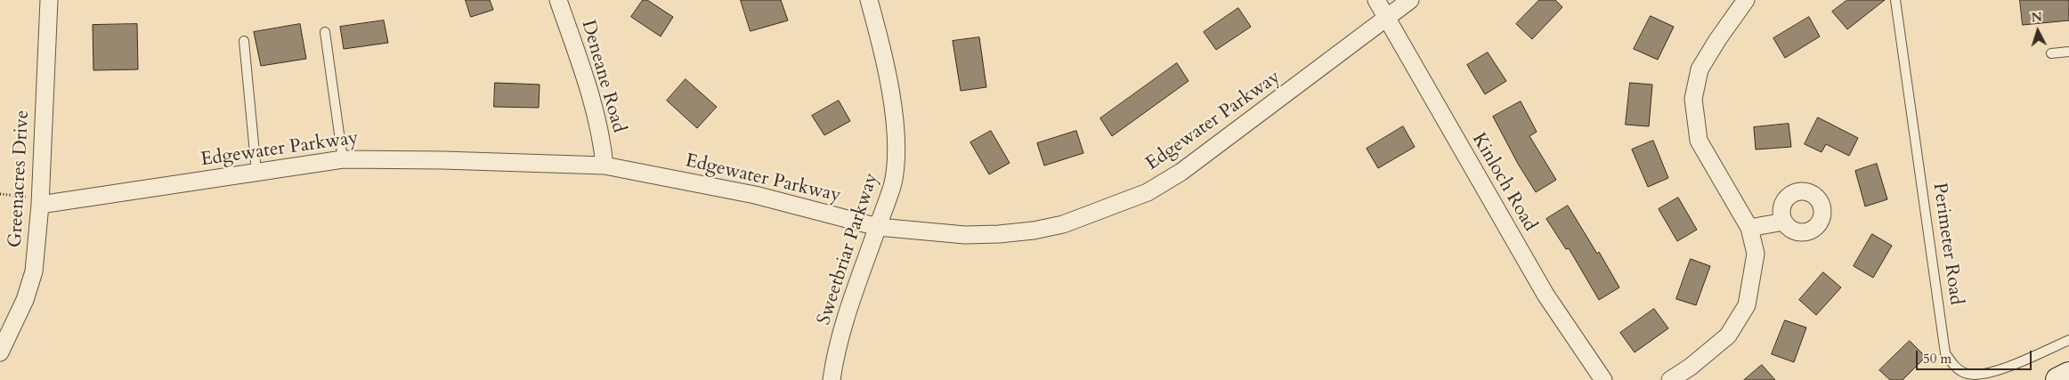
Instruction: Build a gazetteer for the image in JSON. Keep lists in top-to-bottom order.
{
  "streets": {
    "street": [
      "Deneane Road",
      "Edgewater Parkway",
      "Greenacres Drive",
      "Kinloch Road",
      "Sweetbriar Parkway"
    ],
    "lane": ["Perimeter Road"]
  },
  "crossings": [
    ["Deneane Road", "Edgewater Parkway"],
    ["Edgewater Parkway", "Greenacres Drive"],
    ["Edgewater Parkway", "Kinloch Road"],
    ["Edgewater Parkway", "Sweetbriar Parkway"]
  ],
  "scale_bar": "50 m",
  "north": "top"
}
